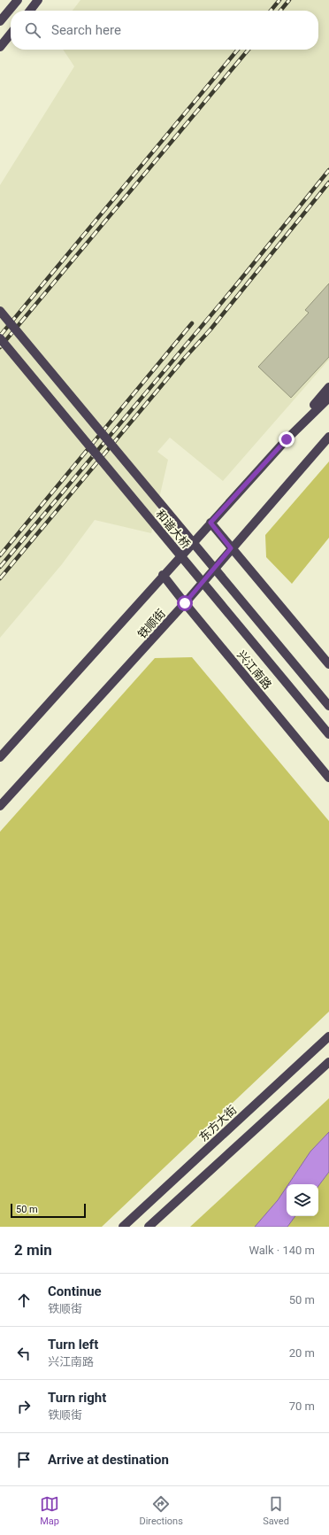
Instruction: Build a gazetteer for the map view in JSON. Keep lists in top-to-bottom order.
{
  "streets": {
    "main road": [
      "和谐大桥",
      "铁顺街",
      "兴江南路",
      "东方大街"
    ]
  },
  "crossings": [
    ["铁顺街", "兴江南路"]
  ],
  "scale_bar": "50 m",
  "page": {
    "search": "Search here",
    "scale": "50 m",
    "heading": ["2 min", "Walk · 140 m"],
    "list": [
      ["Continue", "铁顺街", "50 m"],
      ["Turn left", "兴江南路", "20 m"],
      ["Turn right", "铁顺街", "70 m"],
      "Arrive at destination"
    ],
    "nav": ["Map", "Directions", "Saved"]
  }
}
